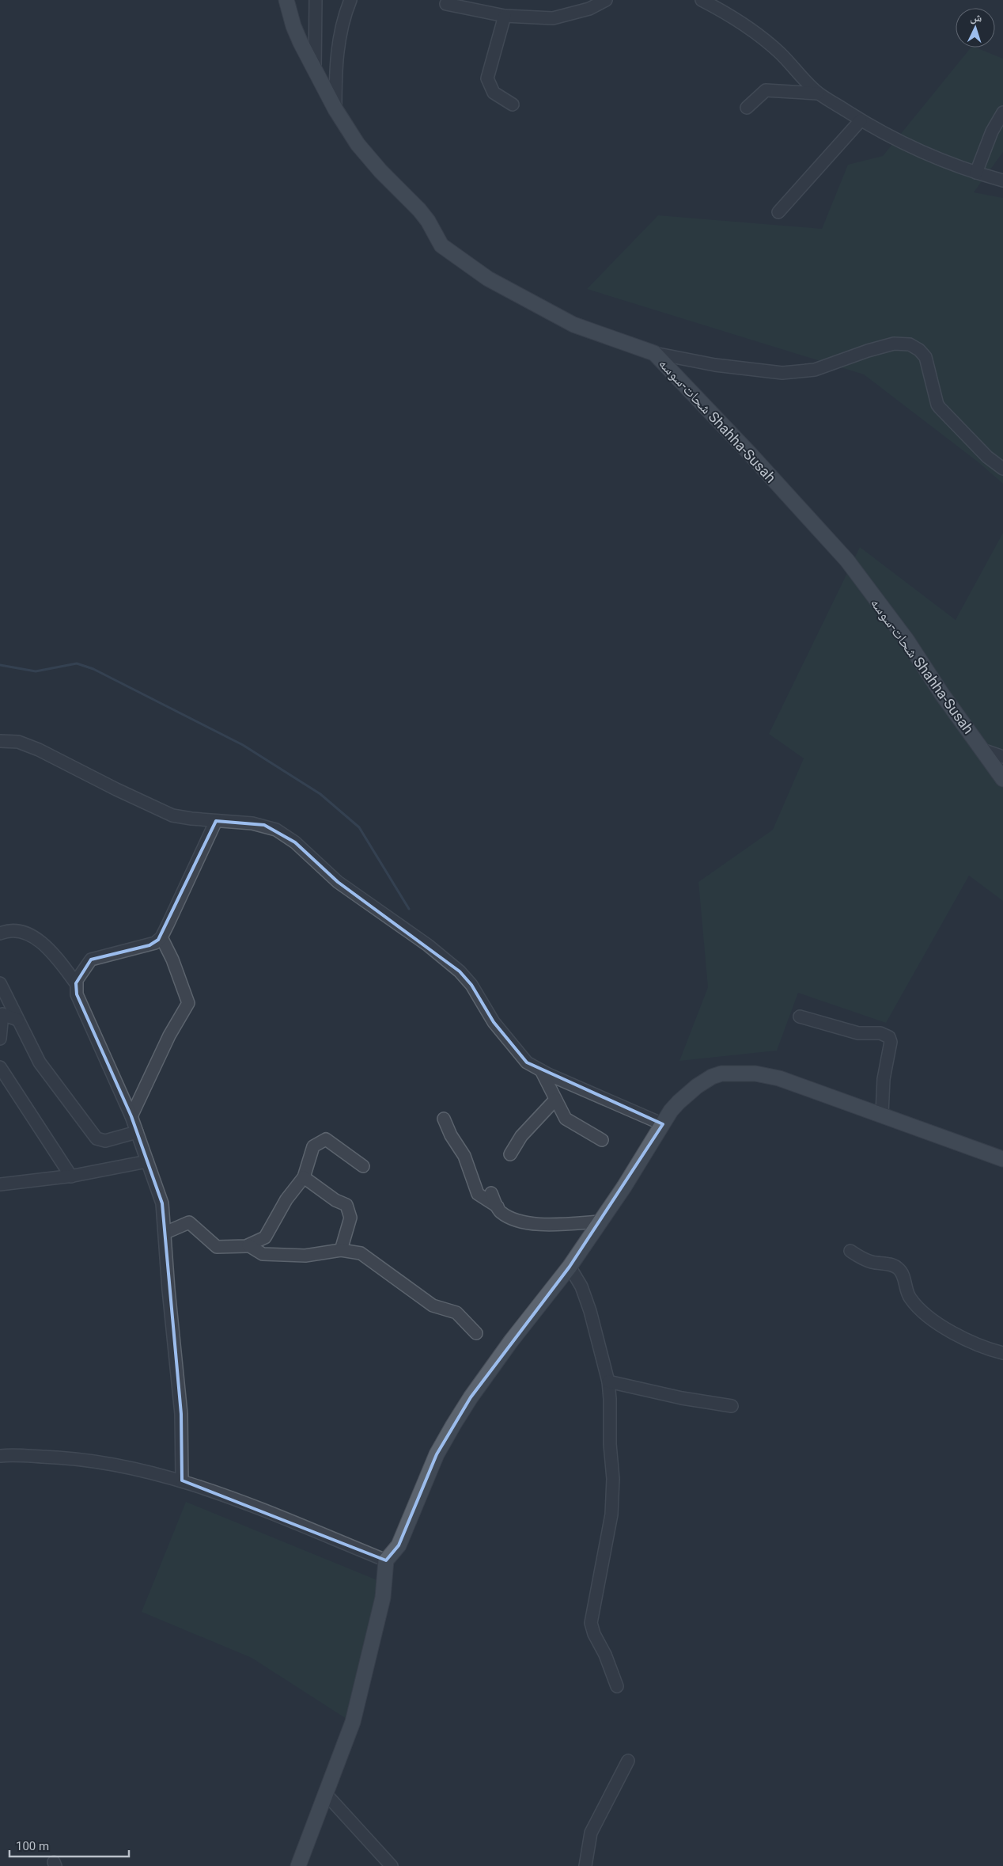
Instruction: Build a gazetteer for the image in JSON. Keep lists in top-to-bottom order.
{
  "streets": {
    "main road": ["شحات-سوسه Shahha-Susah"]
  },
  "scale_bar": "100 m",
  "north": "top"
}
